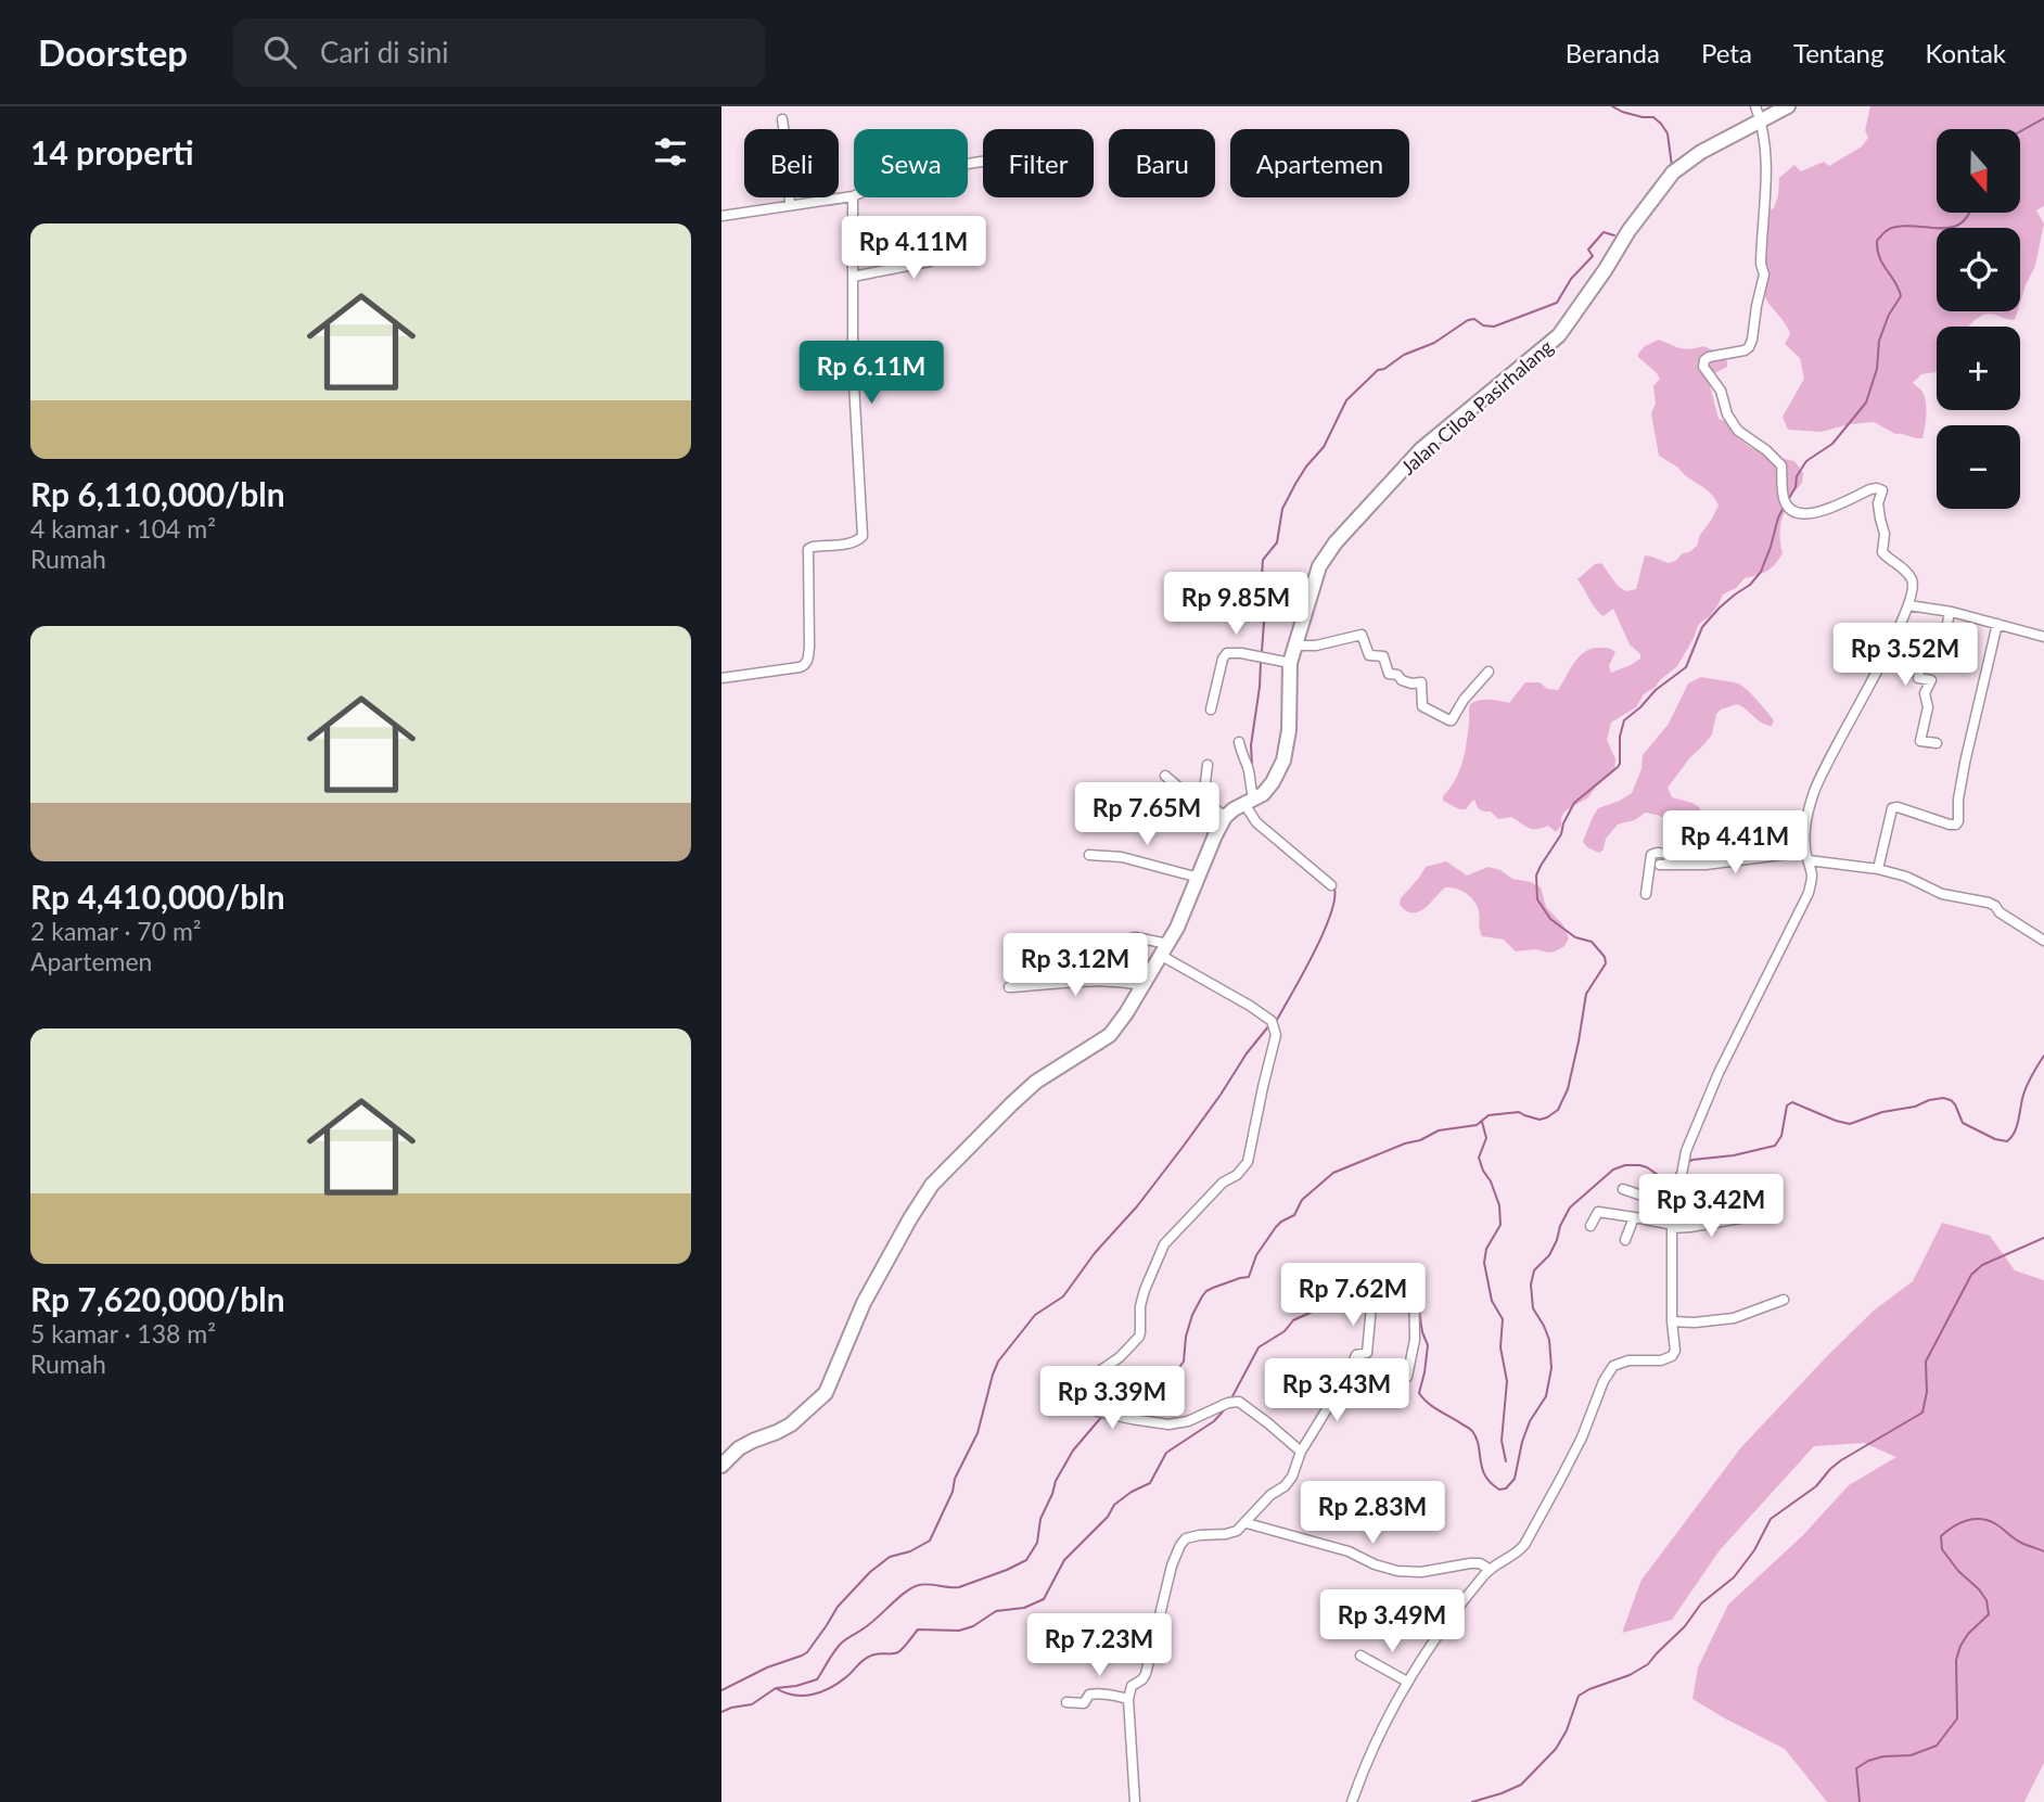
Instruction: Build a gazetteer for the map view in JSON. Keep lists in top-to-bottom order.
{
  "streets": {
    "main road": ["Jalan Ciloa Pasirhalang"]
  },
  "north": "bottom",
  "page": {
    "header": "Doorstep",
    "search": "Cari di sini",
    "nav": [
      "Beranda",
      "Peta",
      "Tentang",
      "Kontak"
    ],
    "heading": "14 properti",
    "map_buttons": ["+", "−"],
    "chip": [
      "Beli",
      "Sewa",
      "Filter",
      "Baru",
      "Apartemen"
    ],
    "list": [
      {
        "name": "Rp 6,110,000/bln",
        "note": "4 kamar · 104 m² · Rumah"
      },
      {
        "name": "Rp 4,410,000/bln",
        "note": "2 kamar · 70 m² · Apartemen"
      },
      {
        "name": "Rp 7,620,000/bln",
        "note": "5 kamar · 138 m² · Rumah"
      }
    ],
    "price": [
      "Rp 4.11M",
      "Rp 6.11M",
      "Rp 9.85M",
      "Rp 3.52M",
      "Rp 7.65M",
      "Rp 4.41M",
      "Rp 3.12M",
      "Rp 3.42M",
      "Rp 7.62M",
      "Rp 3.43M",
      "Rp 3.39M",
      "Rp 2.83M",
      "Rp 3.49M",
      "Rp 7.23M"
    ]
  }
}
